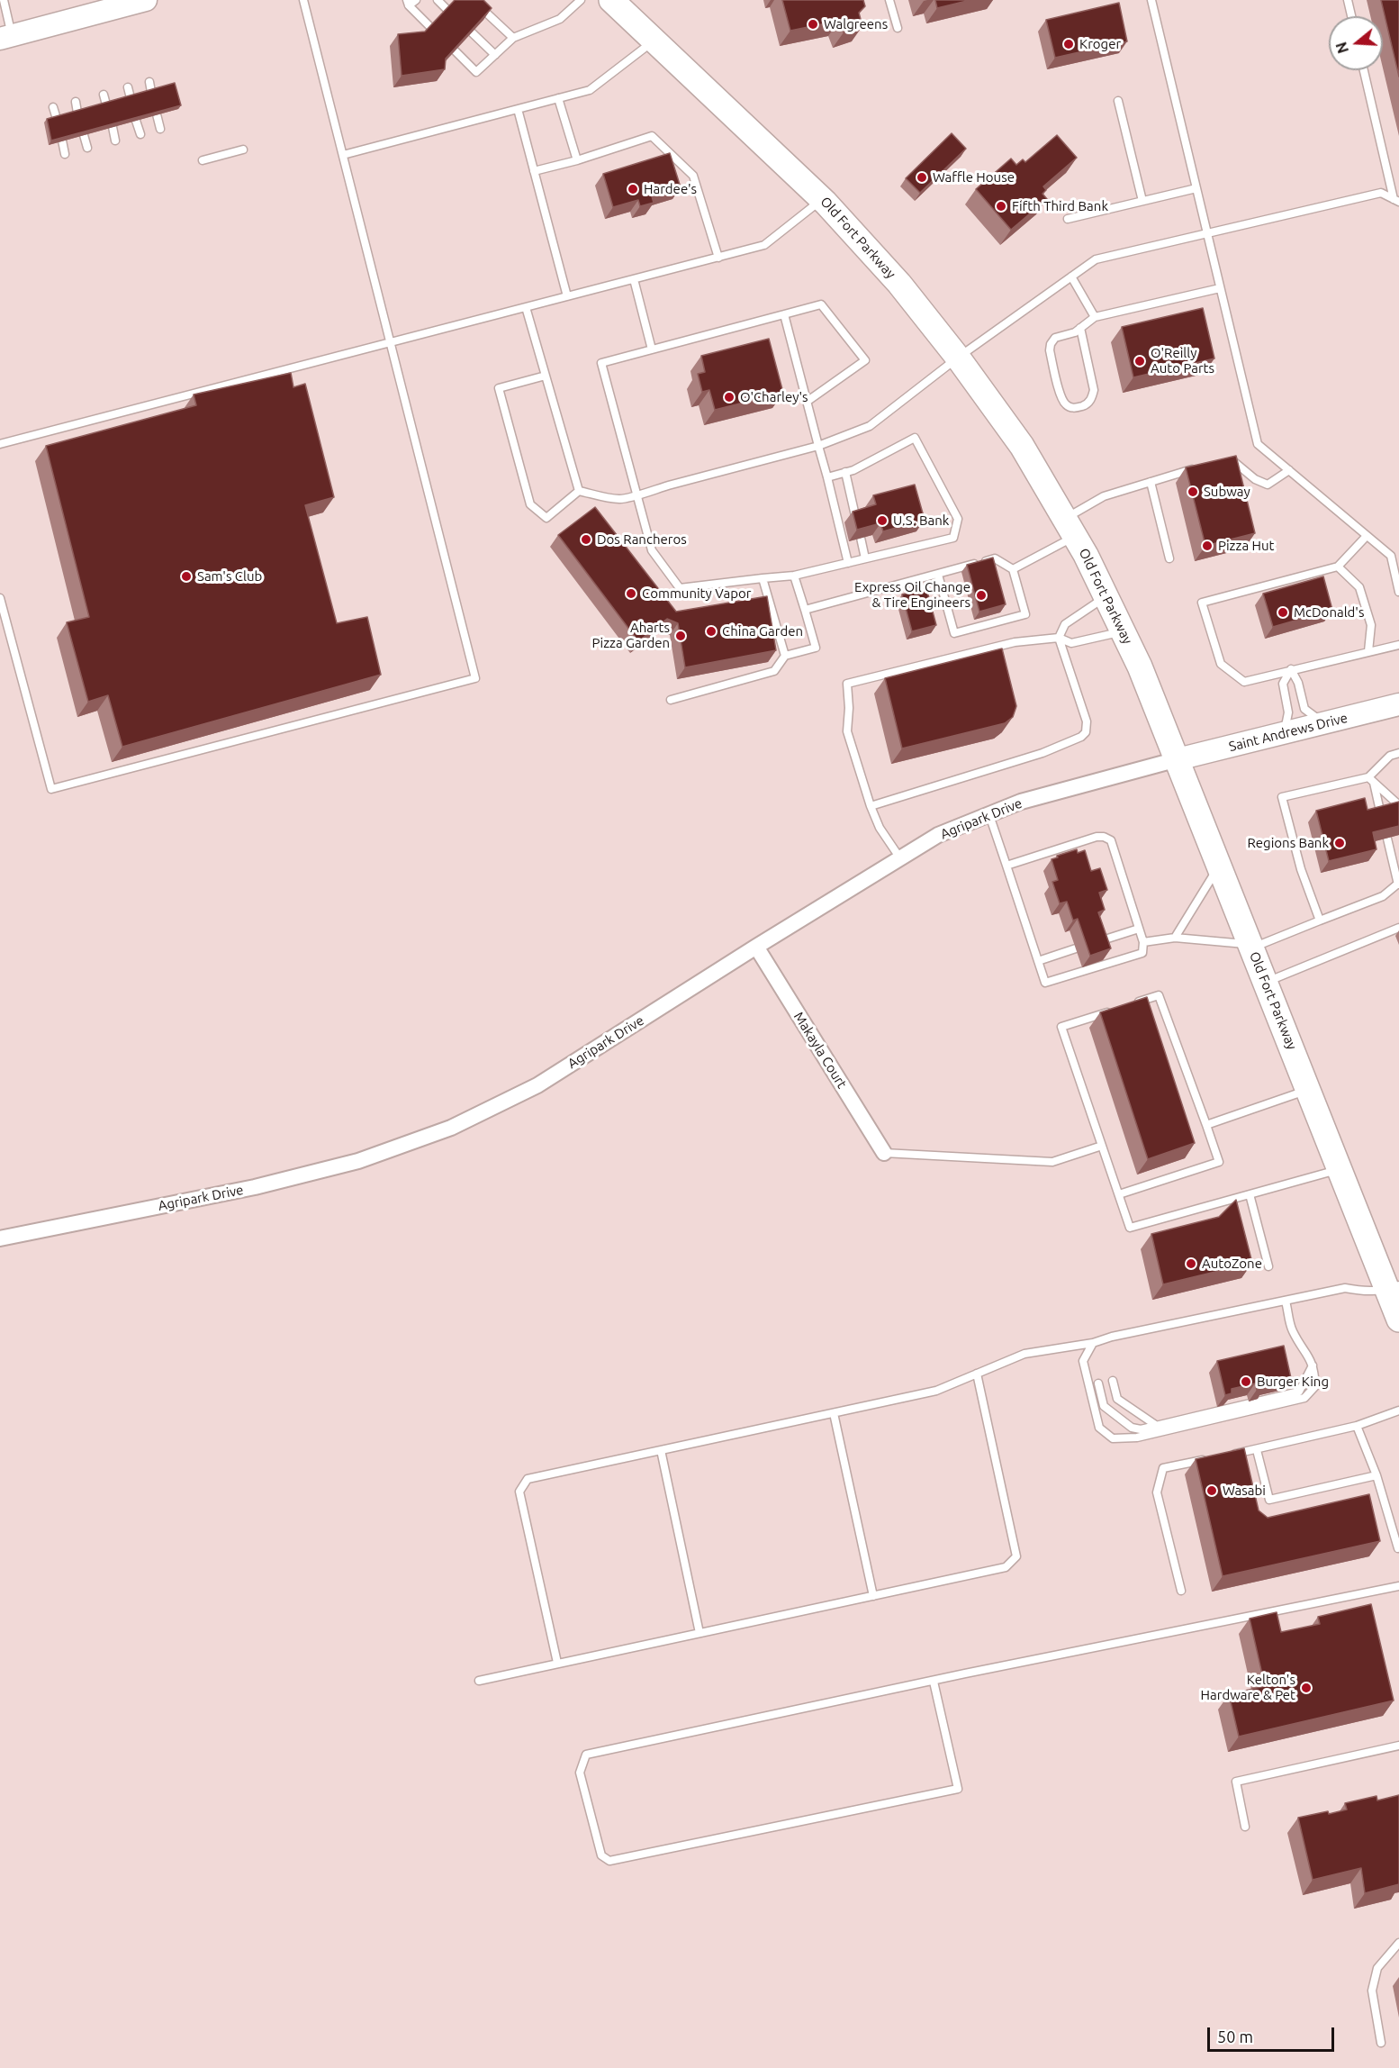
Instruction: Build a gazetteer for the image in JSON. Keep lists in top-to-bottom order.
{
  "streets": {
    "main road": ["Old Fort Parkway"],
    "street": ["Saint Andrews Drive", "Agripark Drive", "Makayla Court"]
  },
  "crossings": [
    ["Old Fort Parkway", "Saint Andrews Drive"],
    ["Old Fort Parkway", "Agripark Drive"],
    ["Saint Andrews Drive", "Agripark Drive"],
    ["Agripark Drive", "Makayla Court"]
  ],
  "places": [
    "Walgreens",
    "Kroger",
    "Waffle House",
    "Hardee's",
    "Fifth Third Bank",
    "O'Reilly Auto Parts",
    "O'Charley's",
    "Subway",
    "U.S. Bank",
    "Dos Rancheros",
    "Pizza Hut",
    "Sam's Club",
    "Community Vapor",
    "Express Oil Change & Tire Engineers",
    "McDonald's",
    "China Garden",
    "Aharts Pizza Garden",
    "Regions Bank",
    "AutoZone",
    "Burger King",
    "Wasabi",
    "Kelton's Hardware & Pet"
  ],
  "scale_bar": "50 m",
  "north": "left"
}
